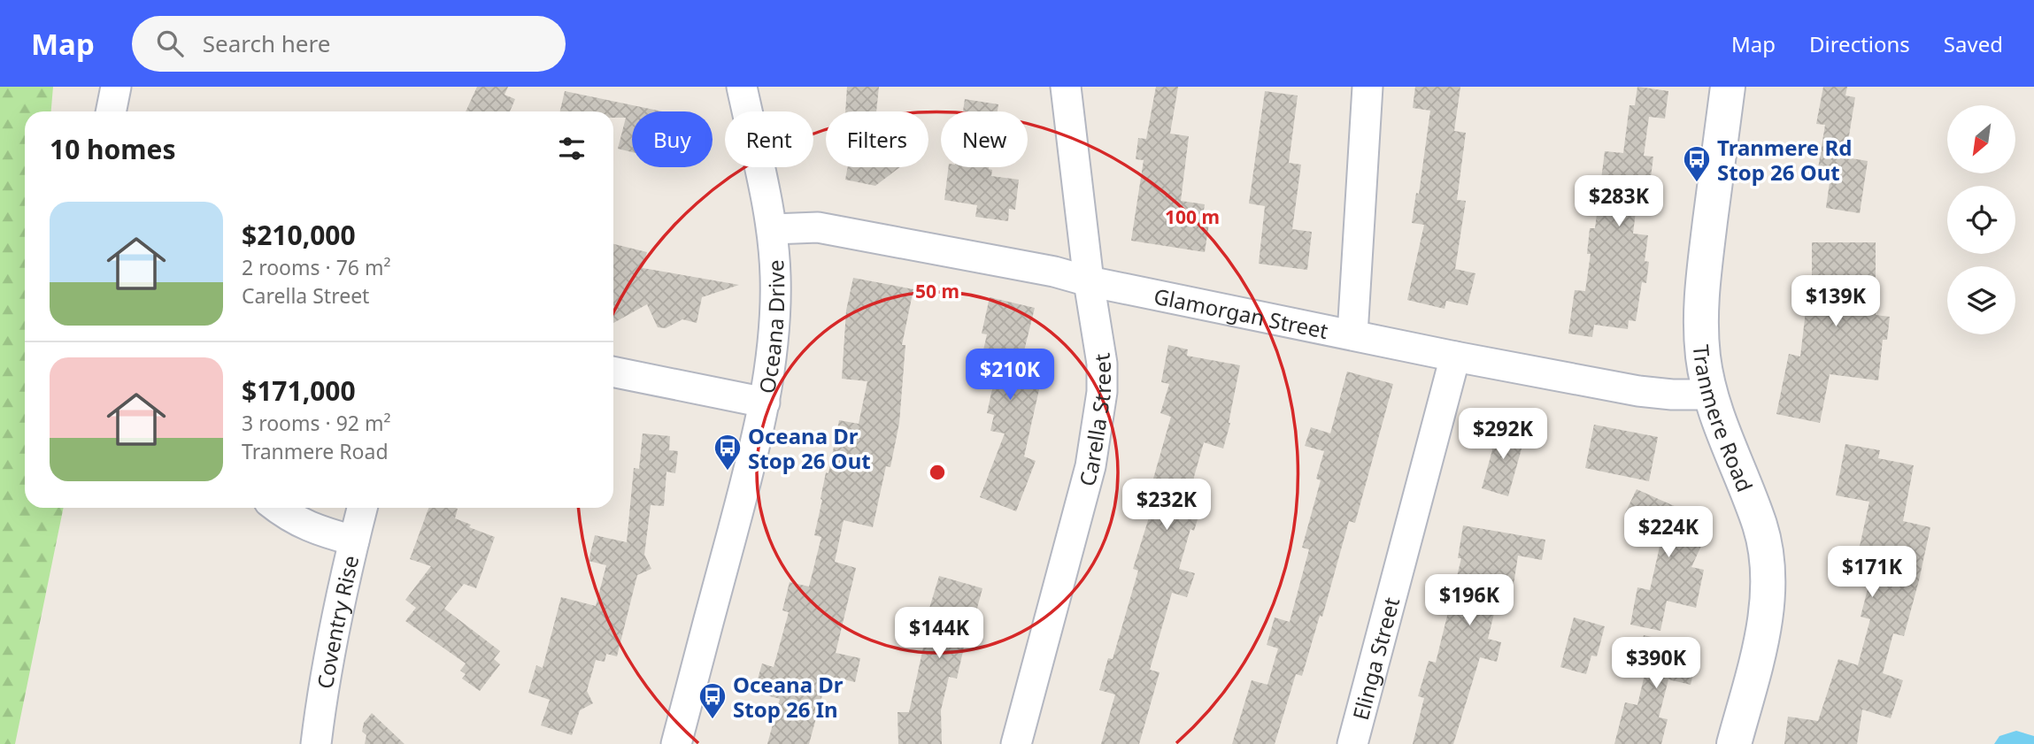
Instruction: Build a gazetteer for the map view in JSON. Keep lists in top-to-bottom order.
{
  "streets": {
    "street": [
      "Glamorgan Street",
      "Oceana Drive",
      "Tranmere Road",
      "Carella Street",
      "Coventry Rise",
      "Elinga Street"
    ]
  },
  "crossings": [
    ["Glamorgan Street", "Oceana Drive"],
    ["Glamorgan Street", "Tranmere Road"],
    ["Glamorgan Street", "Carella Street"],
    ["Glamorgan Street", "Elinga Street"]
  ],
  "places": {
    "bus stop": ["Tranmere Rd Stop 26 Out", "Oceana Dr Stop 26 Out", "Oceana Dr Stop 26 In"]
  },
  "north": "bottom left",
  "page": {
    "header": "Map",
    "search": "Search here",
    "nav": ["Map", "Directions", "Saved"],
    "chip": [
      "Buy",
      "Rent",
      "Filters",
      "New"
    ],
    "heading": "10 homes",
    "price": [
      "$283K",
      "$139K",
      "$210K",
      "$292K",
      "$232K",
      "$224K",
      "$171K",
      "$196K",
      "$144K",
      "$390K"
    ],
    "list": [
      {
        "name": "$210,000",
        "note": "2 rooms · 76 m² · Carella Street"
      },
      {
        "name": "$171,000",
        "note": "3 rooms · 92 m² · Tranmere Road"
      }
    ]
  },
  "rings": ["100 m", "50 m"]
}
